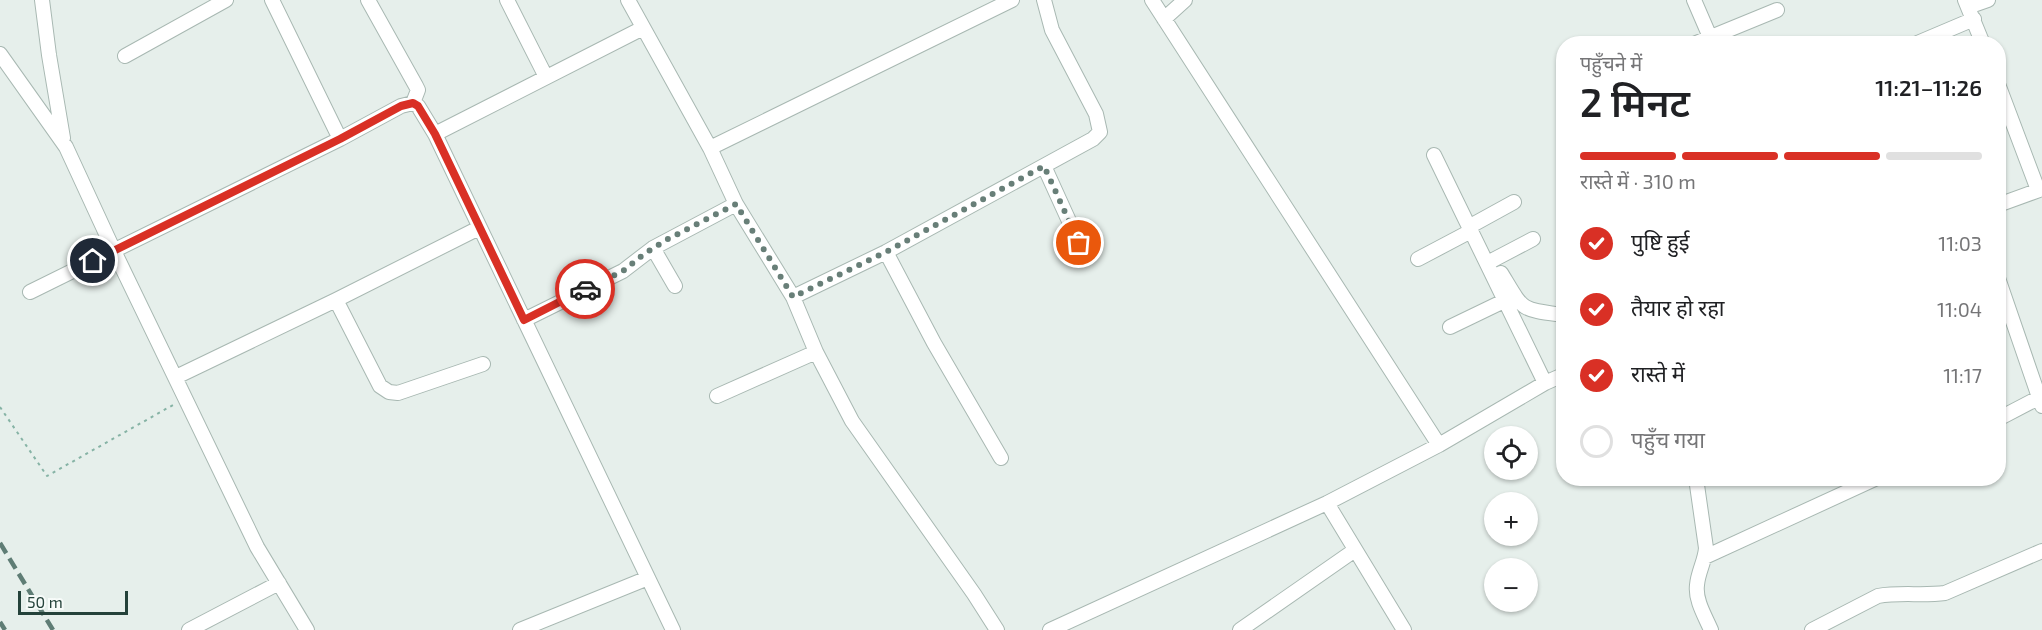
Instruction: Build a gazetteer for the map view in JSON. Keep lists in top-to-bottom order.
{
  "scale_bar": "50 m",
  "page": {
    "heading": ["2 मिनट", "पहुँचने में", "11:21–11:26"],
    "bar": "रास्ते में · 310 m",
    "list": [
      ["पुष्टि हुई", "11:03"],
      ["तैयार हो रहा", "11:04"],
      ["रास्ते में", "11:17"],
      "पहुँच गया"
    ],
    "map_buttons": ["+", "−"],
    "scale": "50 m"
  }
}
